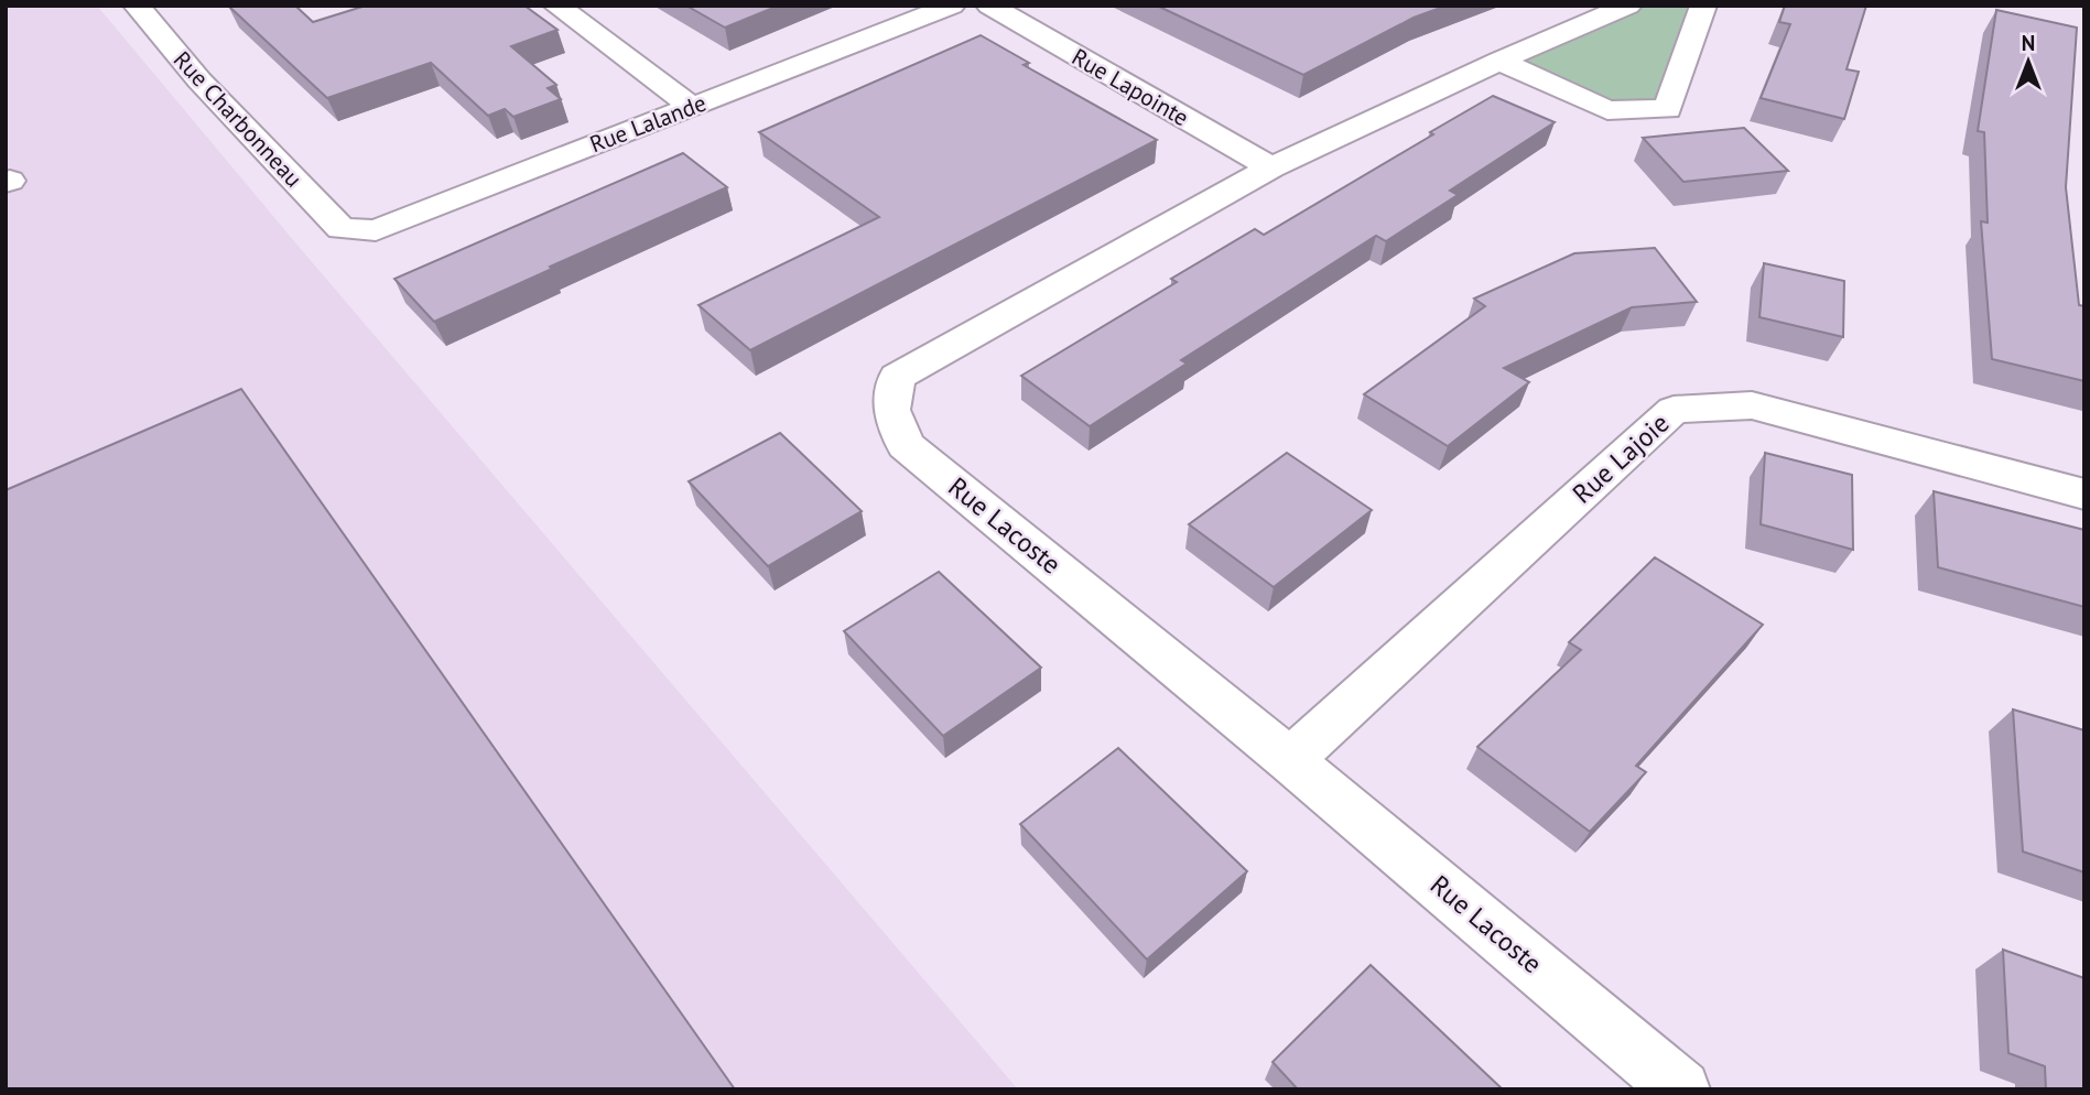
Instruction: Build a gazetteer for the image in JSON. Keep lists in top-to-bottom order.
{
  "streets": {
    "street": [
      "Rue Lapointe",
      "Rue Charbonneau",
      "Rue Lalande",
      "Rue Lajoie",
      "Rue Lacoste"
    ]
  },
  "crossings": [
    ["Rue Lapointe", "Rue Lacoste"],
    ["Rue Charbonneau", "Rue Lalande"],
    ["Rue Lajoie", "Rue Lacoste"]
  ],
  "north": "top"
}
